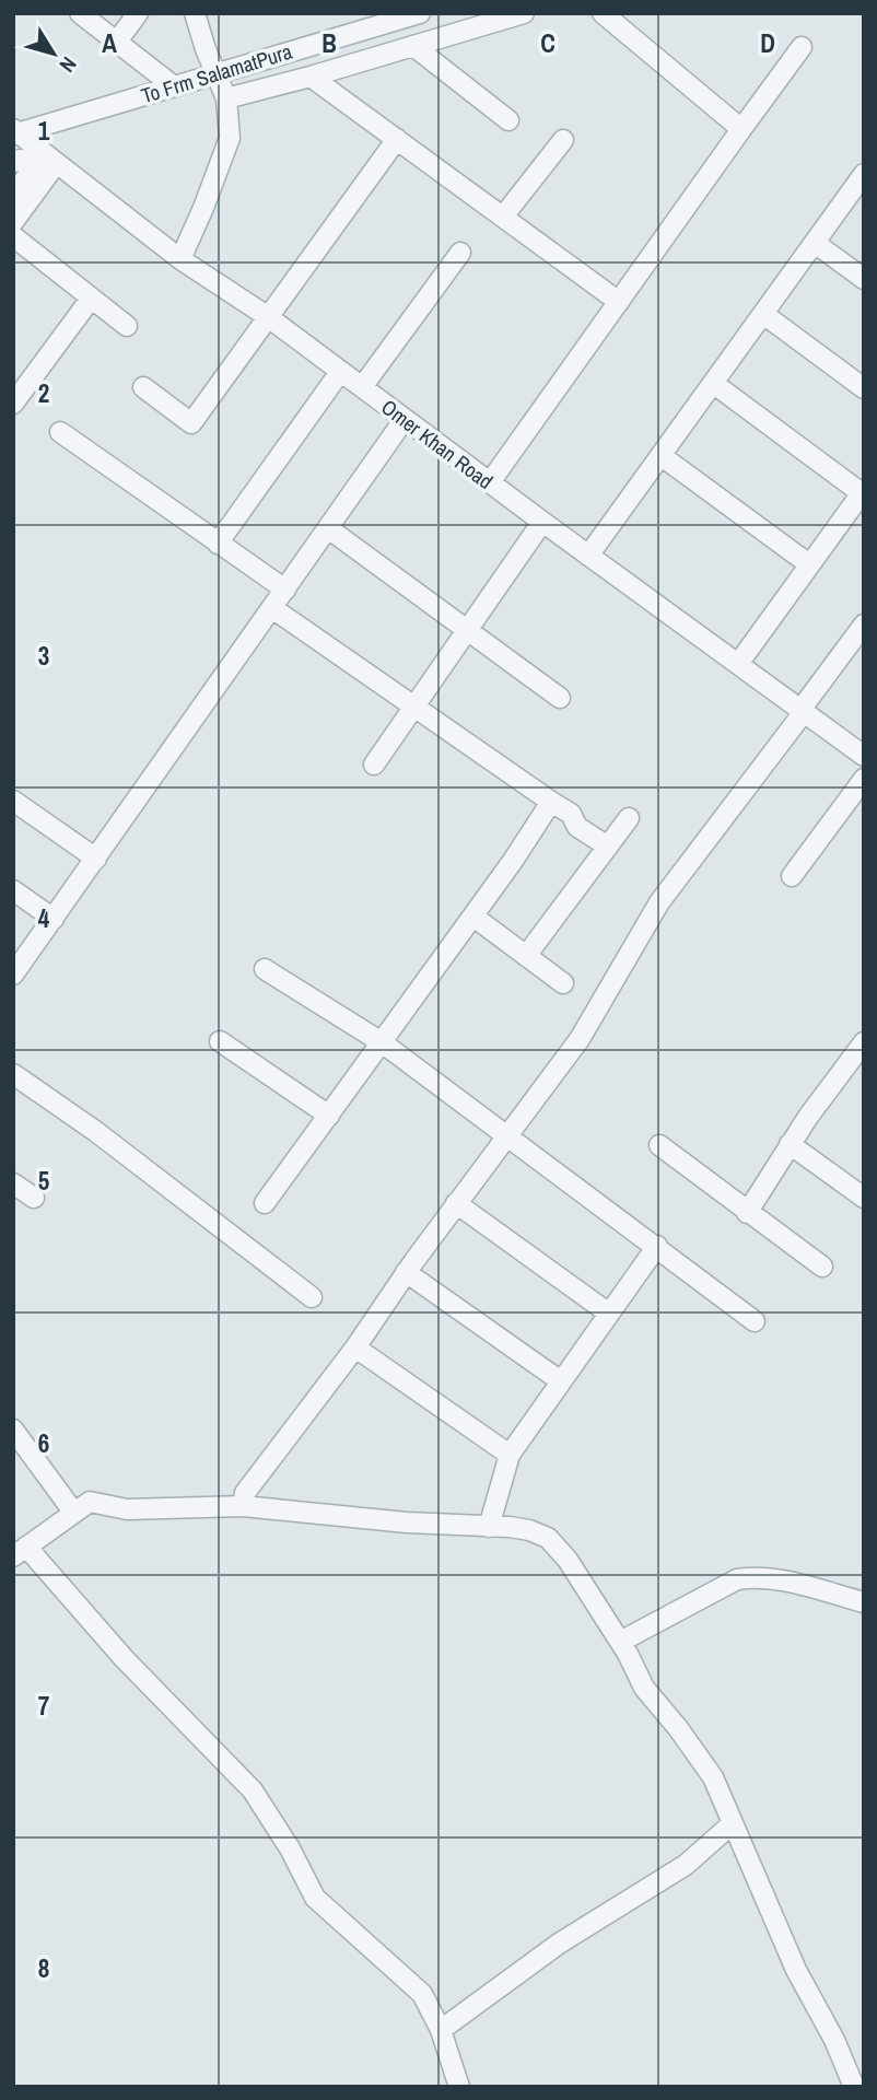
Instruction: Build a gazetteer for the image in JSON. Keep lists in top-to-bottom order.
{
  "streets": {
    "street": ["To Frm SalamatPura", "Omer Khan Road"]
  },
  "crossings": [
    ["To Frm SalamatPura", "Omer Khan Road"]
  ],
  "north": "bottom right",
  "grid": {
    "columns": [
      "A",
      "B",
      "C",
      "D"
    ],
    "rows": [
      "1",
      "2",
      "3",
      "4",
      "5",
      "6",
      "7",
      "8"
    ]
  }
}
